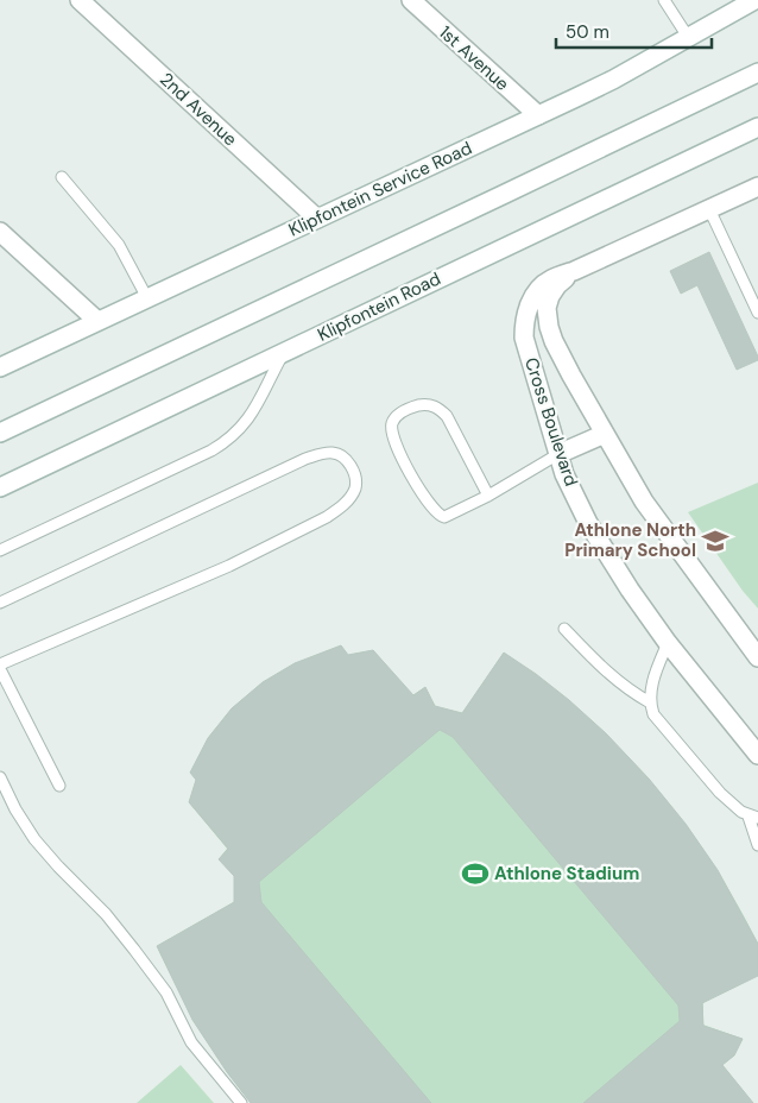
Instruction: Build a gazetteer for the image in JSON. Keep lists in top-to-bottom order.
{
  "streets": {
    "street": [
      "1st Avenue",
      "2nd Avenue",
      "Klipfontein Service Road",
      "Klipfontein Road",
      "Cross Boulevard"
    ]
  },
  "crossings": [
    ["1st Avenue", "Klipfontein Service Road"],
    ["2nd Avenue", "Klipfontein Service Road"]
  ],
  "places": {
    "school or university": ["Athlone North Primary School"],
    "sports": ["Athlone Stadium"]
  },
  "scale_bar": "50 m"
}
